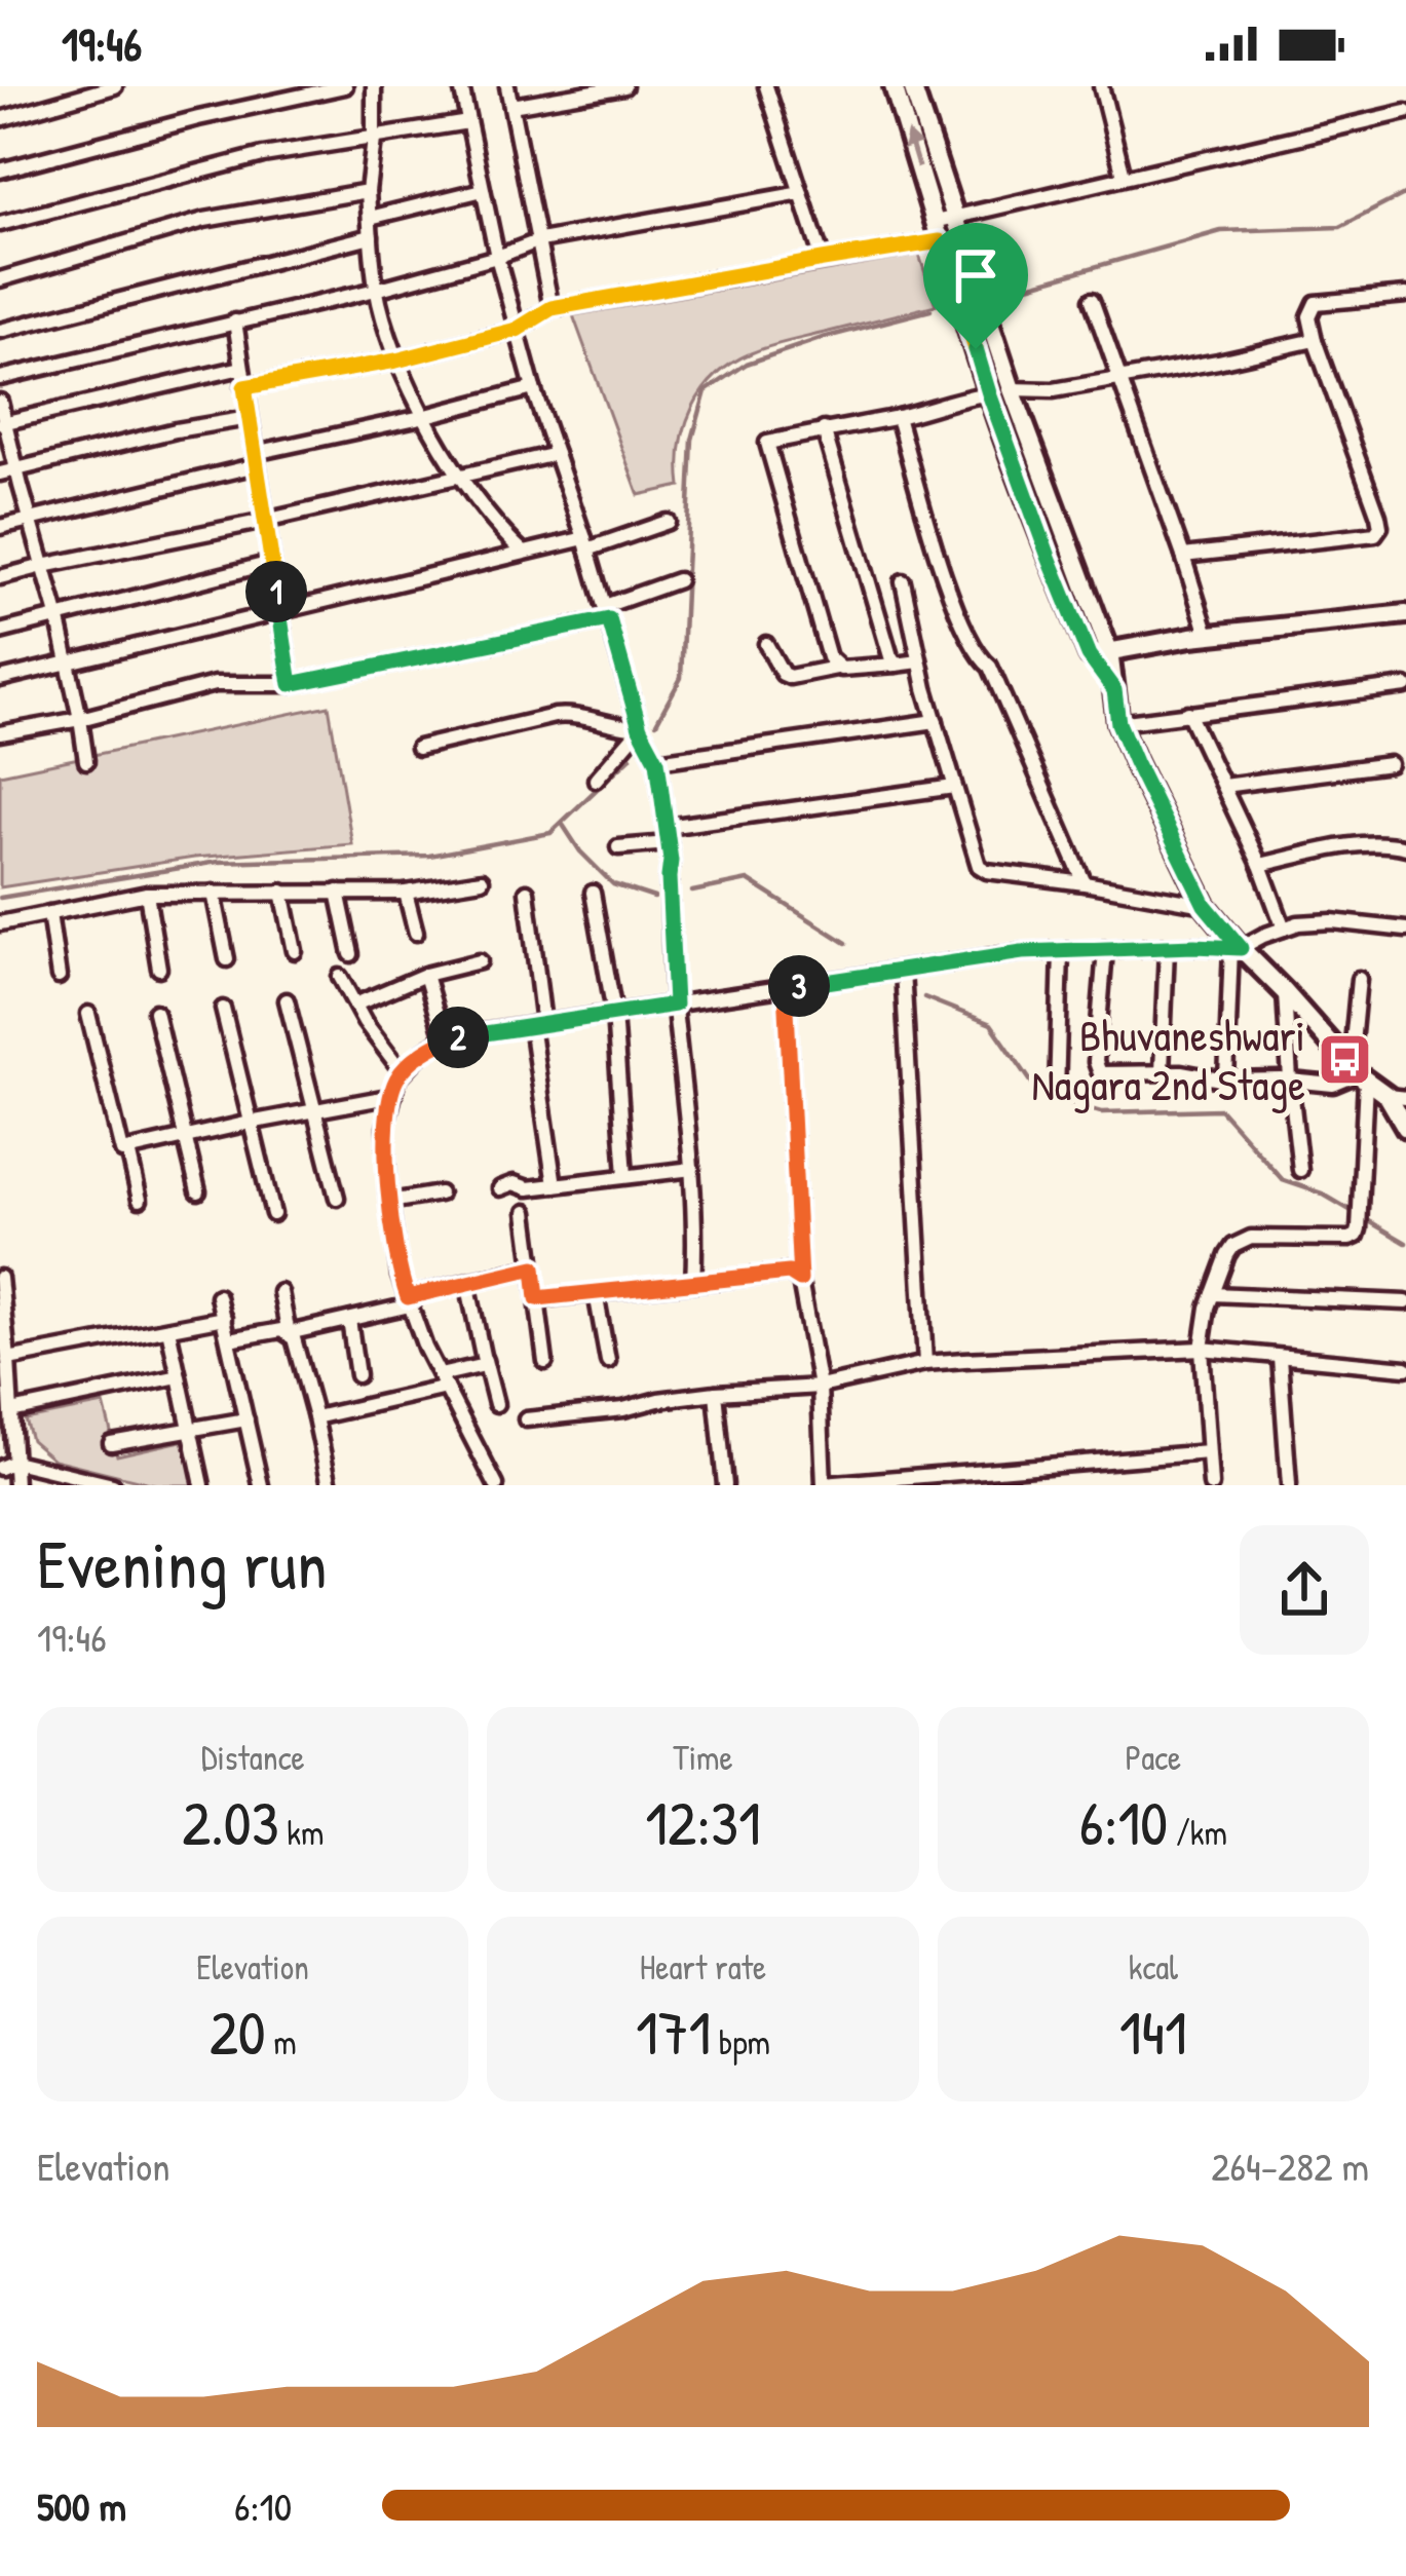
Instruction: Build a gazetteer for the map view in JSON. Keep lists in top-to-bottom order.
{
  "places": {
    "bus stop": ["Bhuvaneshwari Nagara 2nd Stage"]
  },
  "page": {
    "status": "19:46",
    "pins": ["1", "3", "2"],
    "heading": ["Evening run", "19:46"],
    "stats": [
      ["Distance", "2.03 km"],
      ["Time", "12:31"],
      ["Pace", "6:10 /km"],
      ["Elevation", "20 m"],
      ["Heart rate", "171 bpm"],
      ["kcal", "141"]
    ],
    "chart": ["Elevation", "264–282 m"],
    "list": [
      {
        "name": "500 m",
        "note": "6:10"
      }
    ]
  }
}
